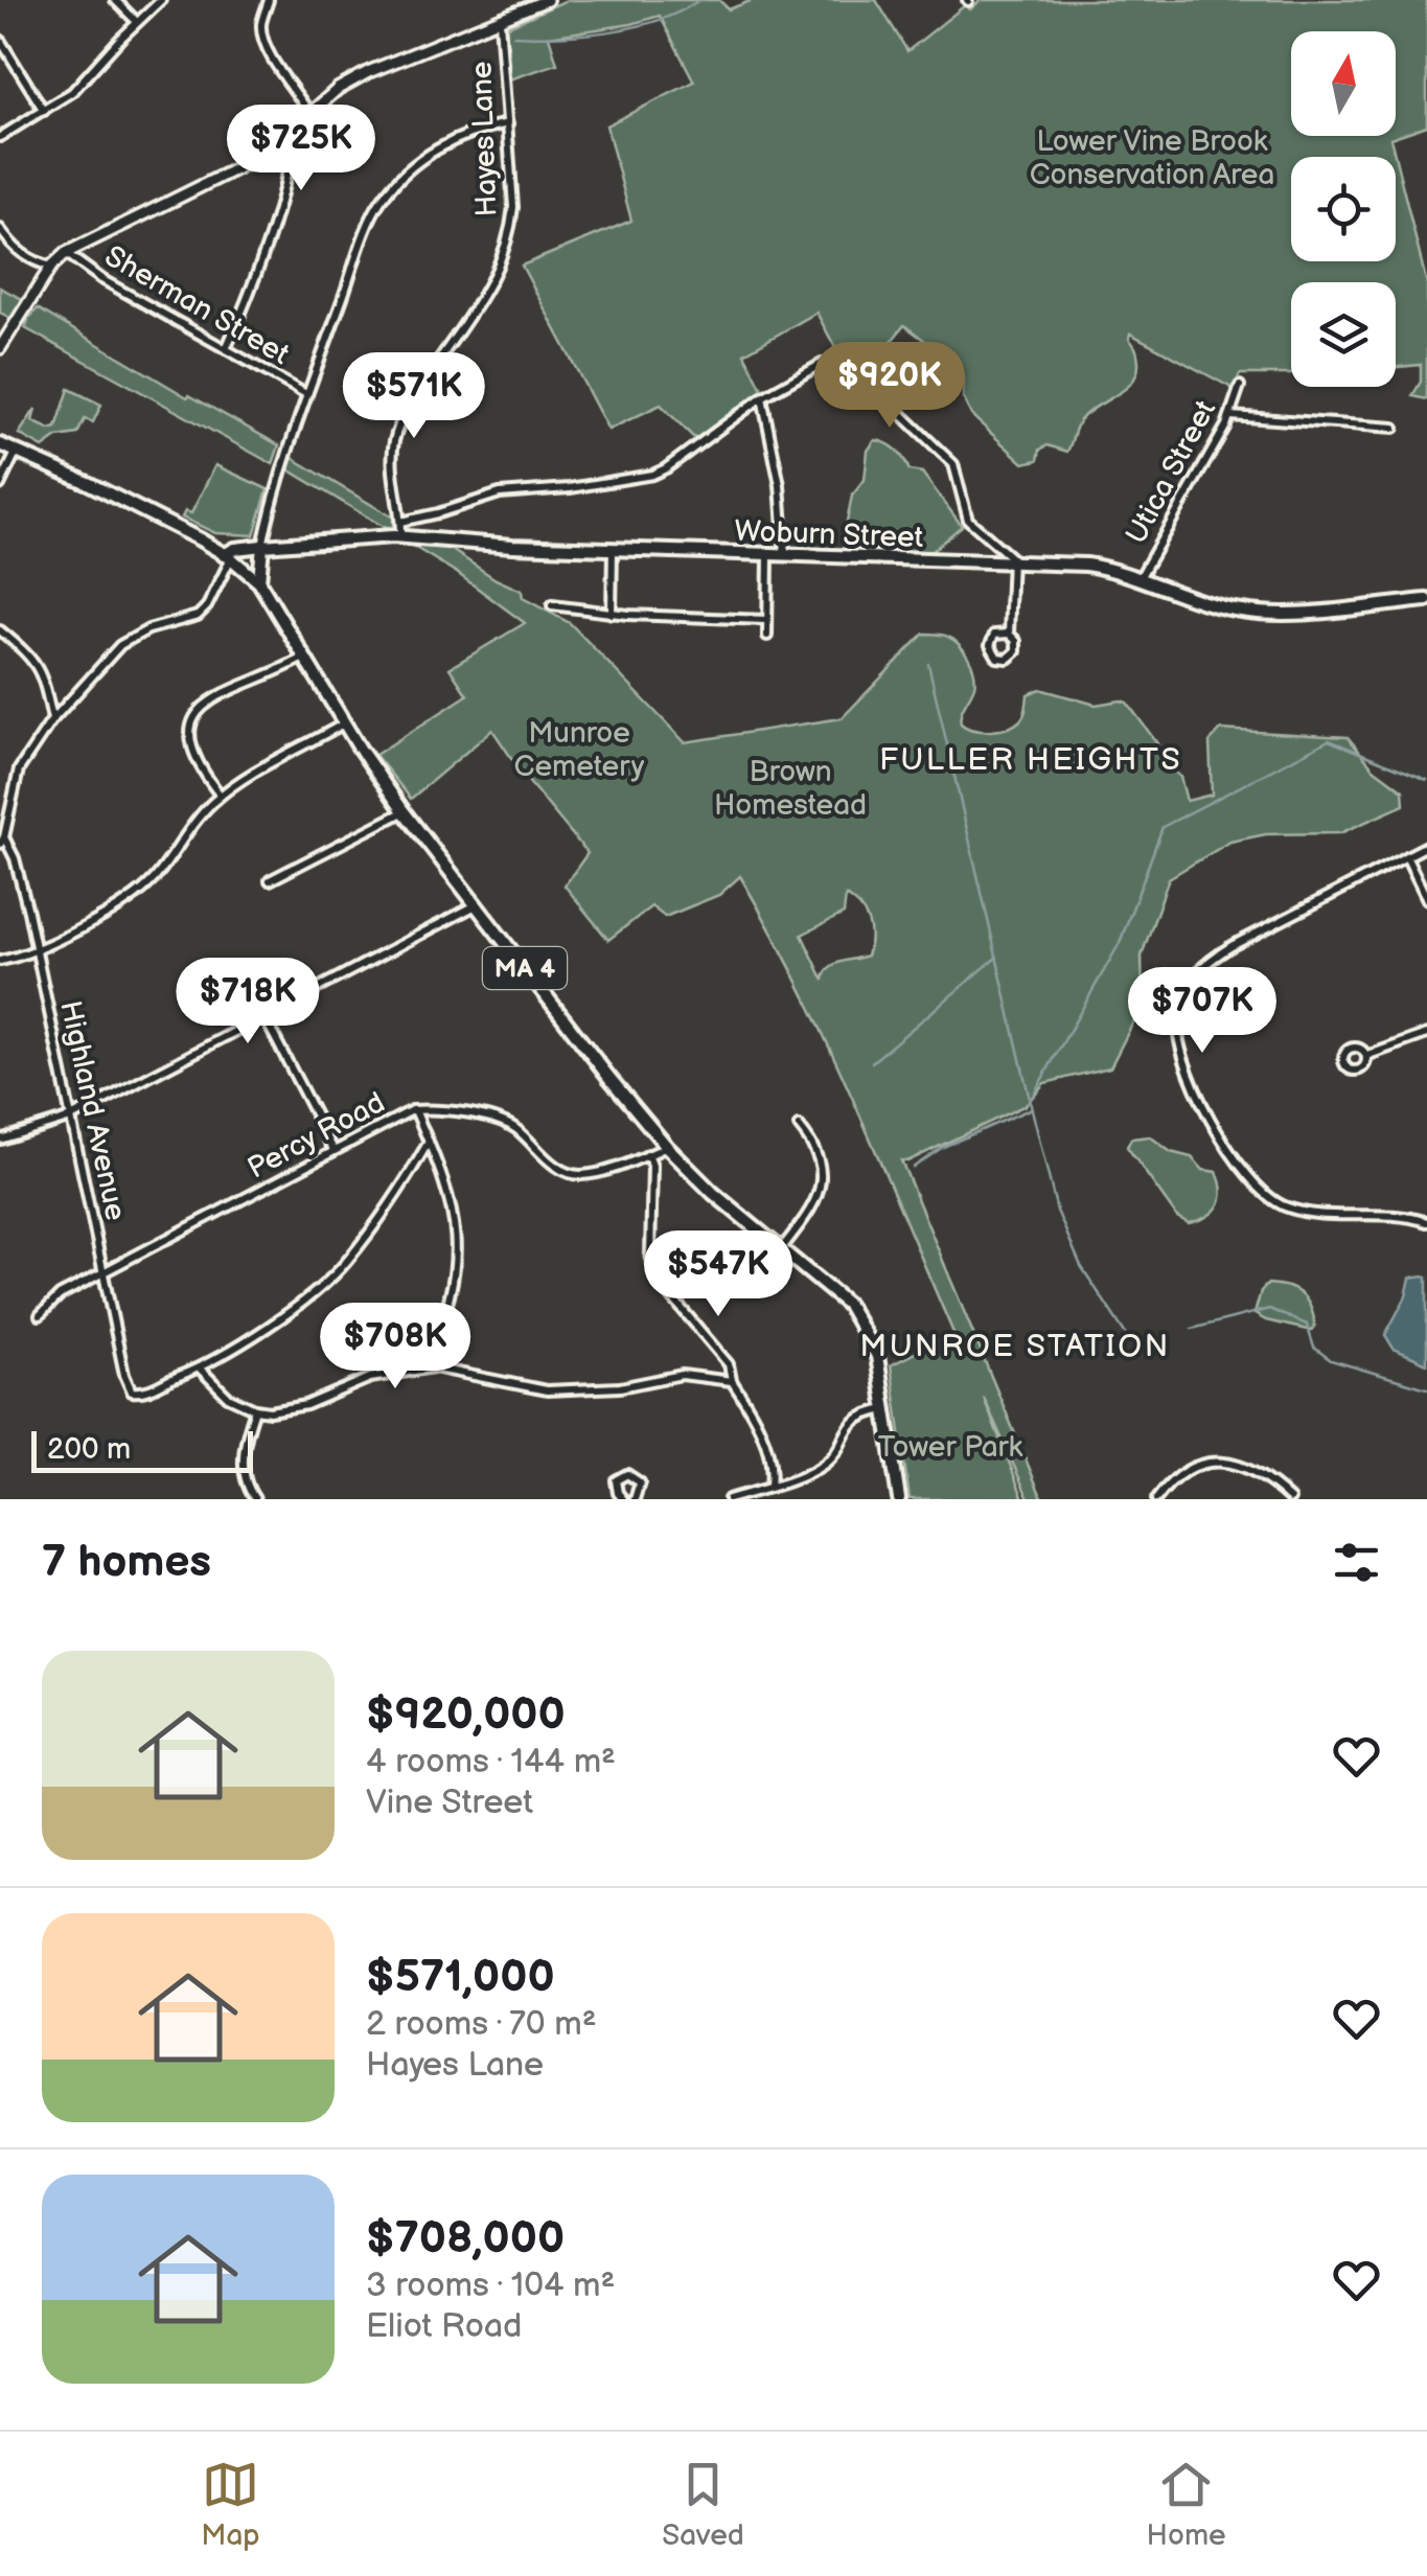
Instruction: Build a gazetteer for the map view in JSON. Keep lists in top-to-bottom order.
{
  "streets": {
    "main road": ["Woburn Street", "MA 4"],
    "street": [
      "Hayes Lane",
      "Sherman Street",
      "Utica Street",
      "Highland Avenue",
      "Percy Road"
    ]
  },
  "crossings": [
    ["Hayes Lane", "Woburn Street"],
    ["Utica Street", "Woburn Street"],
    ["Woburn Street", "MA 4"],
    ["MA 4", "Percy Road"],
    ["Highland Avenue", "Percy Road"]
  ],
  "districts": ["FULLER HEIGHTS", "MUNROE STATION"],
  "parks": [
    "Lower Vine Brook Conservation Area",
    "Munroe Cemetery",
    "Brown Homestead",
    "Tower Park"
  ],
  "scale_bar": "200 m",
  "north": "top",
  "page": {
    "price": [
      "$725K",
      "$920K",
      "$571K",
      "$718K",
      "$707K",
      "$547K",
      "$708K"
    ],
    "scale": "200 m",
    "heading": "7 homes",
    "list": [
      {
        "name": "$920,000",
        "note": "4 rooms · 144 m² · Vine Street"
      },
      {
        "name": "$571,000",
        "note": "2 rooms · 70 m² · Hayes Lane"
      },
      {
        "name": "$708,000",
        "note": "3 rooms · 104 m² · Eliot Road"
      }
    ],
    "tabs": ["Map", "Saved", "Home"]
  }
}
